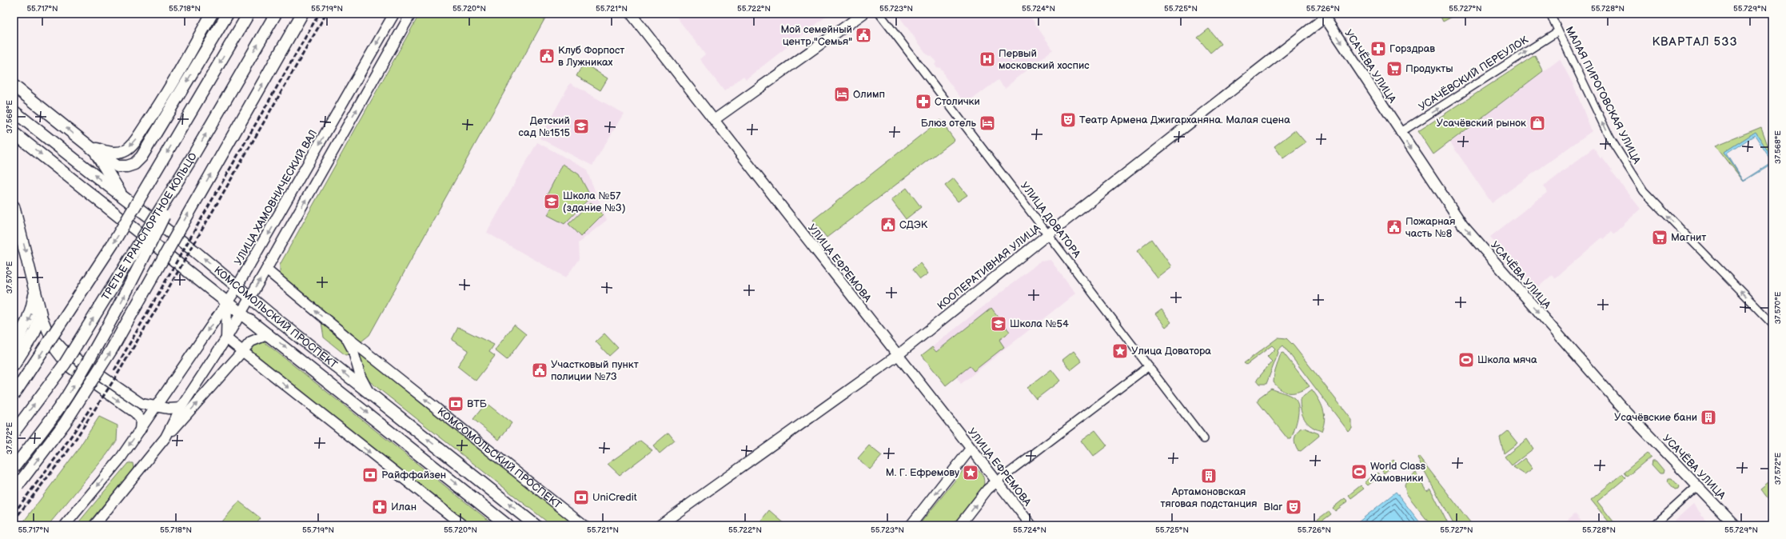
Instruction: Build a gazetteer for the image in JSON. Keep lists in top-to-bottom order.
{
  "streets": {
    "main road": ["ТРЕТЬЕ ТРАНСПОРТНОЕ КОЛЬЦО", "КОМСОМОЛЬСКИЙ ПРОСПЕКТ"],
    "street": [
      "УСАЧЁВА УЛИЦА",
      "УСАЧЁВСКИЙ ПЕРЕУЛОК",
      "МАЛАЯ ПИРОГОВСКАЯ УЛИЦА",
      "УЛИЦА ХАМОВНИЧЕСКИЙ ВАЛ",
      "УЛИЦА ДОВАТОРА",
      "УЛИЦА ЕФРЕМОВА",
      "КООПЕРАТИВНАЯ УЛИЦА"
    ]
  },
  "crossings": [
    ["УСАЧЁВА УЛИЦА", "УСАЧЁВСКИЙ ПЕРЕУЛОК"],
    ["УСАЧЁВА УЛИЦА", "КООПЕРАТИВНАЯ УЛИЦА"],
    ["УСАЧЁВСКИЙ ПЕРЕУЛОК", "МАЛАЯ ПИРОГОВСКАЯ УЛИЦА"],
    ["УЛИЦА ХАМОВНИЧЕСКИЙ ВАЛ", "КОМСОМОЛЬСКИЙ ПРОСПЕКТ"],
    ["УЛИЦА ДОВАТОРА", "КООПЕРАТИВНАЯ УЛИЦА"],
    ["УЛИЦА ЕФРЕМОВА", "КООПЕРАТИВНАЯ УЛИЦА"]
  ],
  "one_way": ["УСАЧЁВА УЛИЦА", "УСАЧЁВСКИЙ ПЕРЕУЛОК", "МАЛАЯ ПИРОГОВСКАЯ УЛИЦА"],
  "districts": ["КВАРТАЛ 533"],
  "places": {
    "public building": [
      "Мой семейный центр \"Семья\"",
      "Клуб Форпост в Лужниках",
      "СДЭК",
      "Пожарная часть №8",
      "Участковый пункт полиции №73"
    ],
    "pharmacy": ["Горздрав", "Столички", "Илан"],
    "hospital": ["Первый московский хоспис"],
    "supermarket": ["Продукты", "Магнит"],
    "hotel": ["Олимп", "Блюз отель"],
    "theatre": ["Театр Армена Джигарханяна. Малая сцена", "Blar"],
    "shop": ["Усачёвский рынок"],
    "school or university": ["Детский сад №1515", "Школа №57 (здание №3)", "Школа №54"],
    "place": ["Улица Доватора", "М. Г. Ефремову"],
    "sports": ["Школа мяча", "World Class Хамовники"],
    "bank": ["ВТБ", "Райффайзен", "UniCredit"],
    "building": ["Усачёвские бани", "Артамоновская тяговая подстанция"]
  },
  "coordinates": [
    "55.717°N",
    "55.718°N",
    "55.719°N",
    "55.720°N",
    "55.721°N",
    "55.722°N",
    "55.723°N",
    "55.724°N",
    "55.725°N",
    "55.726°N",
    "55.727°N",
    "55.728°N",
    "55.729°N",
    "37.568°E",
    "37.570°E",
    "37.572°E"
  ]
}
